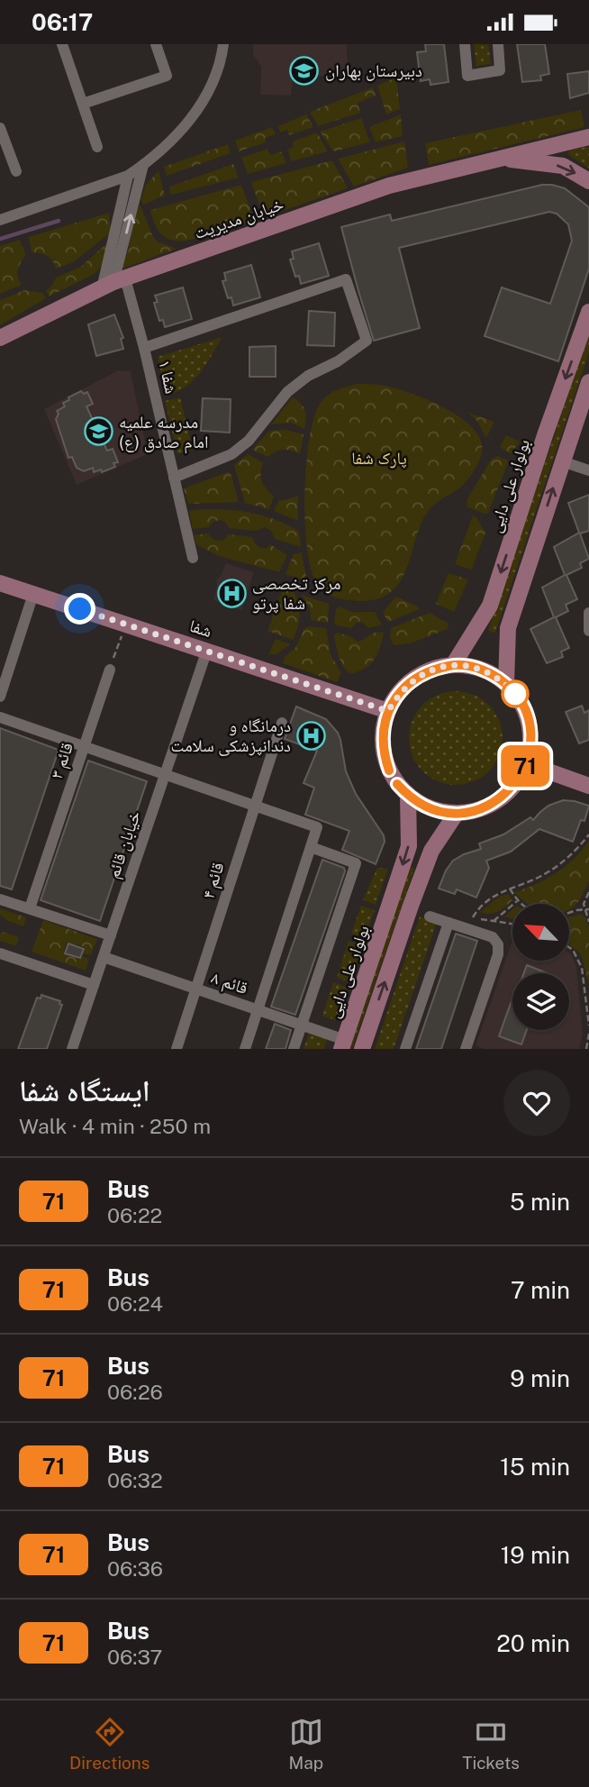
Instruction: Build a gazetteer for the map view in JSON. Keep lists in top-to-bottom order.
{
  "streets": {
    "main road": ["خیابان مدیریت", "بولوار علی دایی", "شفا"],
    "street": [
      "شفا ۱",
      "قائم ۳",
      "خیابان قائم",
      "قائم ۴",
      "قائم ۸"
    ]
  },
  "crossings": [
    ["خیابان مدیریت", "شفا ۱"],
    ["بولوار علی دایی", "شفا"],
    ["بولوار علی دایی", "قائم ۸"],
    ["شفا", "خیابان قائم"],
    ["خیابان قائم", "قائم ۸"],
    ["قائم ۴", "قائم ۸"]
  ],
  "parks": ["پارک شفا"],
  "places": {
    "school or university": ["دبیرستان بهاران", "مدرسه علمیه امام صادق (ع)"],
    "hospital": ["مرکز تخصصی شفا پرتو", "درمانگاه و دندانپزشکی سلامت"]
  },
  "lines": ["bus line 71"],
  "north": "top left",
  "page": {
    "status": "06:17",
    "on_map": "71",
    "heading": ["ایستگاه شفا", "Walk · 4 min · 250 m"],
    "list": [
      {
        "mark": "71",
        "name": "Bus",
        "note": "06:22",
        "value": "5 min"
      },
      {
        "mark": "71",
        "name": "Bus",
        "note": "06:24",
        "value": "7 min"
      },
      {
        "mark": "71",
        "name": "Bus",
        "note": "06:26",
        "value": "9 min"
      },
      {
        "mark": "71",
        "name": "Bus",
        "note": "06:32",
        "value": "15 min"
      },
      {
        "mark": "71",
        "name": "Bus",
        "note": "06:36",
        "value": "19 min"
      },
      {
        "mark": "71",
        "name": "Bus",
        "note": "06:37",
        "value": "20 min"
      }
    ],
    "tabs": ["Directions", "Map", "Tickets"]
  }
}
